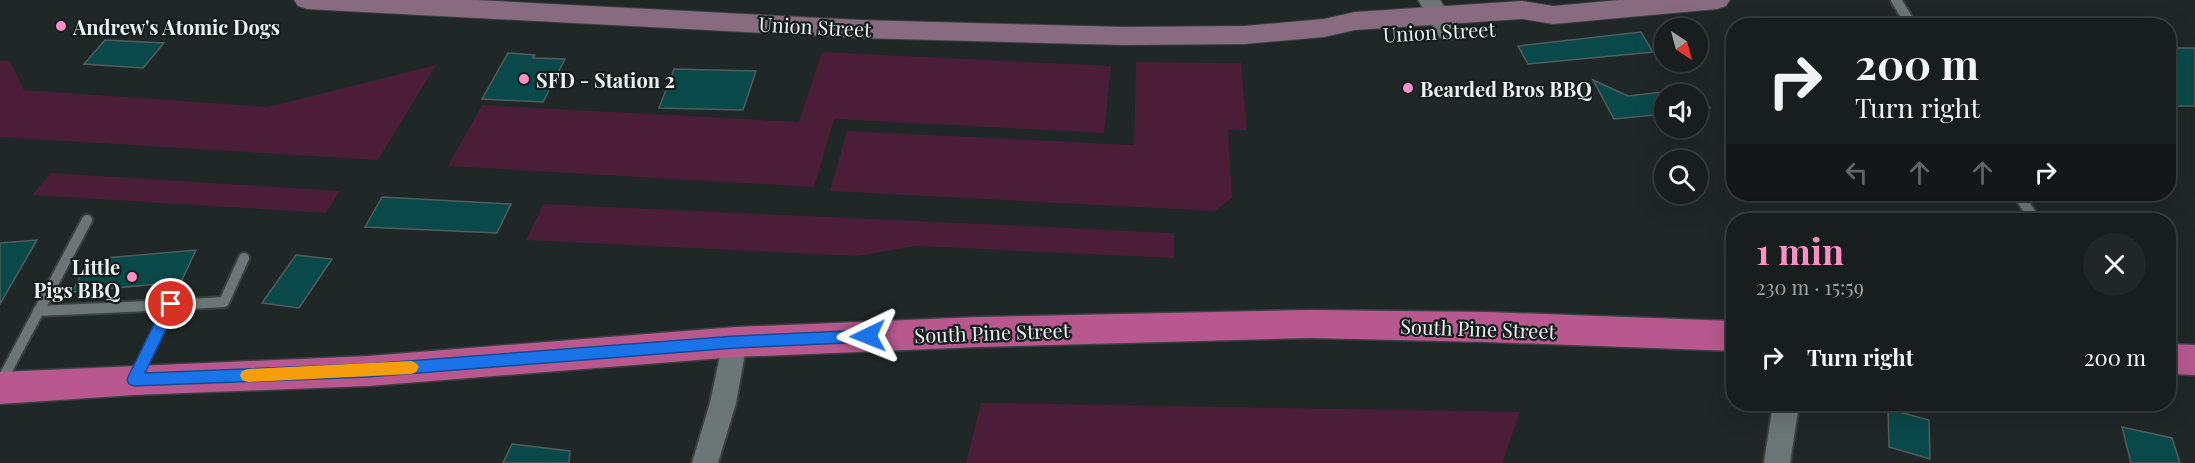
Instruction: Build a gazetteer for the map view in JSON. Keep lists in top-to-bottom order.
{
  "streets": {
    "highway": ["South Pine Street"],
    "main road": ["Union Street"]
  },
  "places": [
    "Andrew's Atomic Dogs",
    "SFD - Station 2",
    "Bearded Bros BBQ",
    "Little Pigs BBQ"
  ],
  "north": "bottom right",
  "page": {
    "turn": ["200 m", "Turn right"],
    "heading": ["1 min", "230 m · 15:59"],
    "list": [
      {
        "name": "Turn right",
        "value": "200 m"
      }
    ]
  }
}
